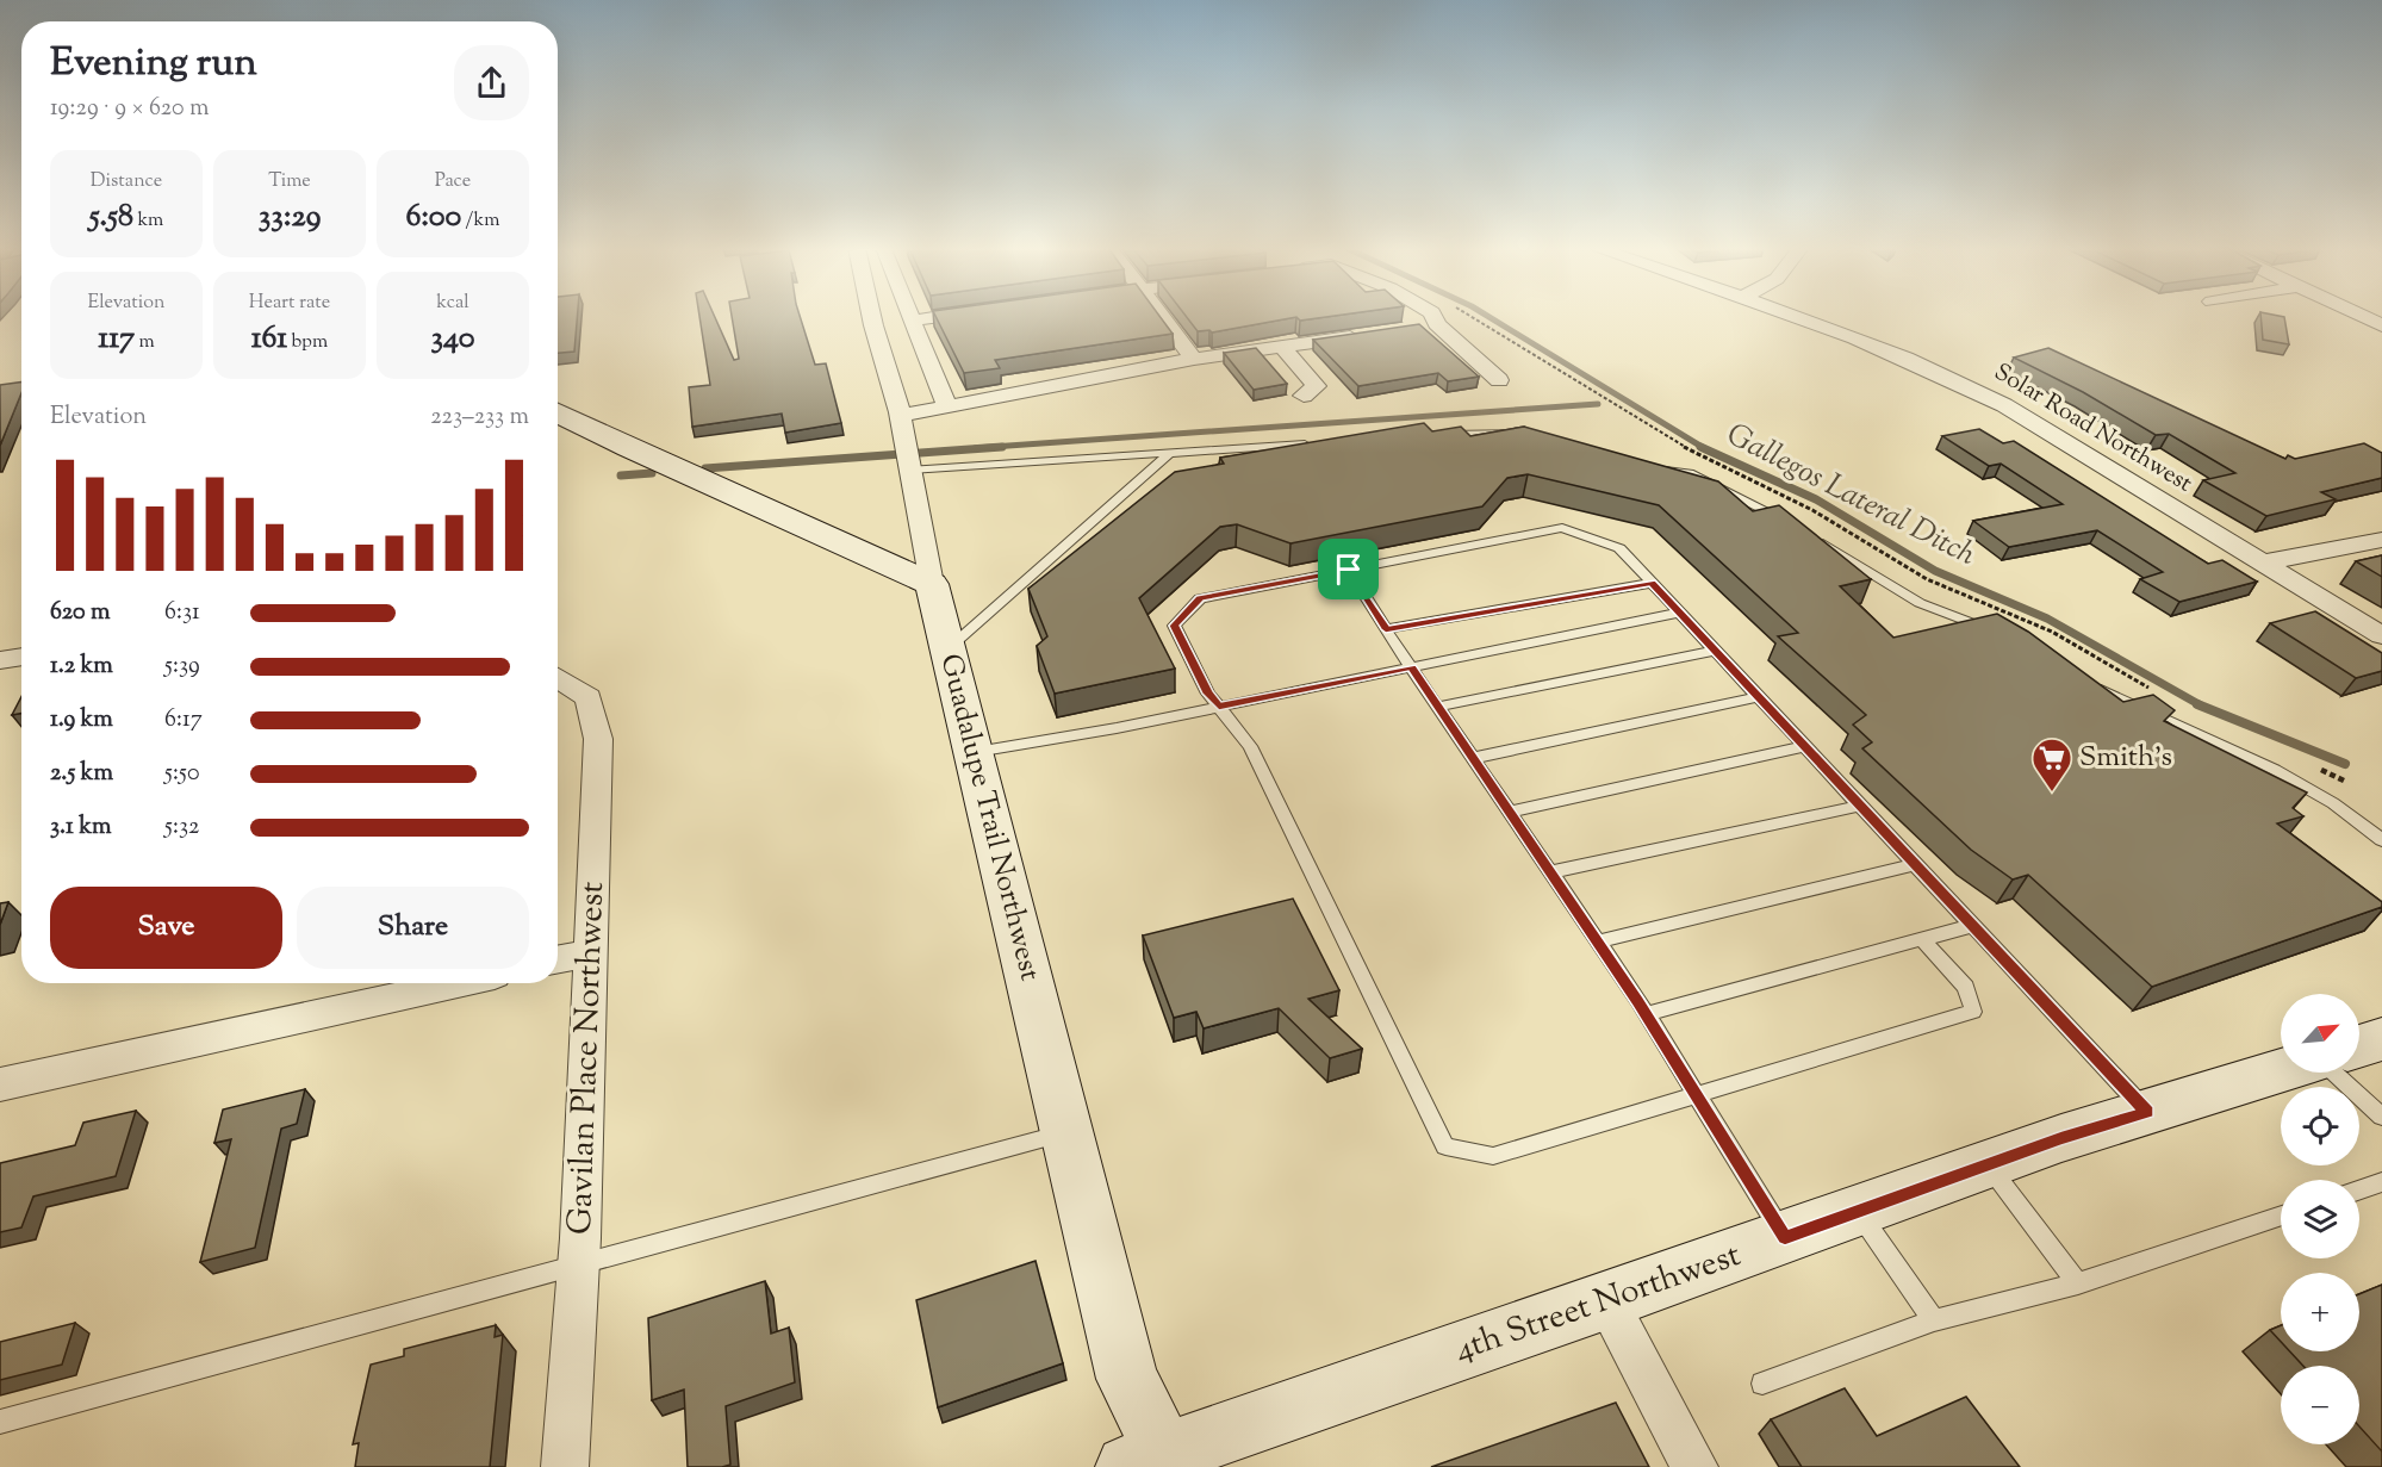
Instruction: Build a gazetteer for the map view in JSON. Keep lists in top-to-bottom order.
{
  "streets": {
    "street": [
      "Solar Road Northwest",
      "Guadalupe Trail Northwest",
      "Gavilan Place Northwest",
      "4th Street Northwest"
    ]
  },
  "crossings": [
    ["Guadalupe Trail Northwest", "4th Street Northwest"]
  ],
  "water": ["Gallegos Lateral Ditch"],
  "places": {
    "supermarket": ["Smith's"]
  },
  "north": "top right",
  "page": {
    "heading": ["Evening run", "19:29 · 9 × 620 m"],
    "stats": [
      ["Distance", "5.58 km"],
      ["Time", "33:29"],
      ["Pace", "6:00 /km"],
      ["Elevation", "117 m"],
      ["Heart rate", "161 bpm"],
      ["kcal", "340"]
    ],
    "chart": ["Elevation", "223–233 m"],
    "list": [
      {
        "name": "620 m",
        "note": "6:31"
      },
      {
        "name": "1.2 km",
        "note": "5:39"
      },
      {
        "name": "1.9 km",
        "note": "6:17"
      },
      {
        "name": "2.5 km",
        "note": "5:50"
      },
      {
        "name": "3.1 km",
        "note": "5:32"
      }
    ],
    "buttons": ["Save", "Share"],
    "map_buttons": ["+", "−"]
  }
}
